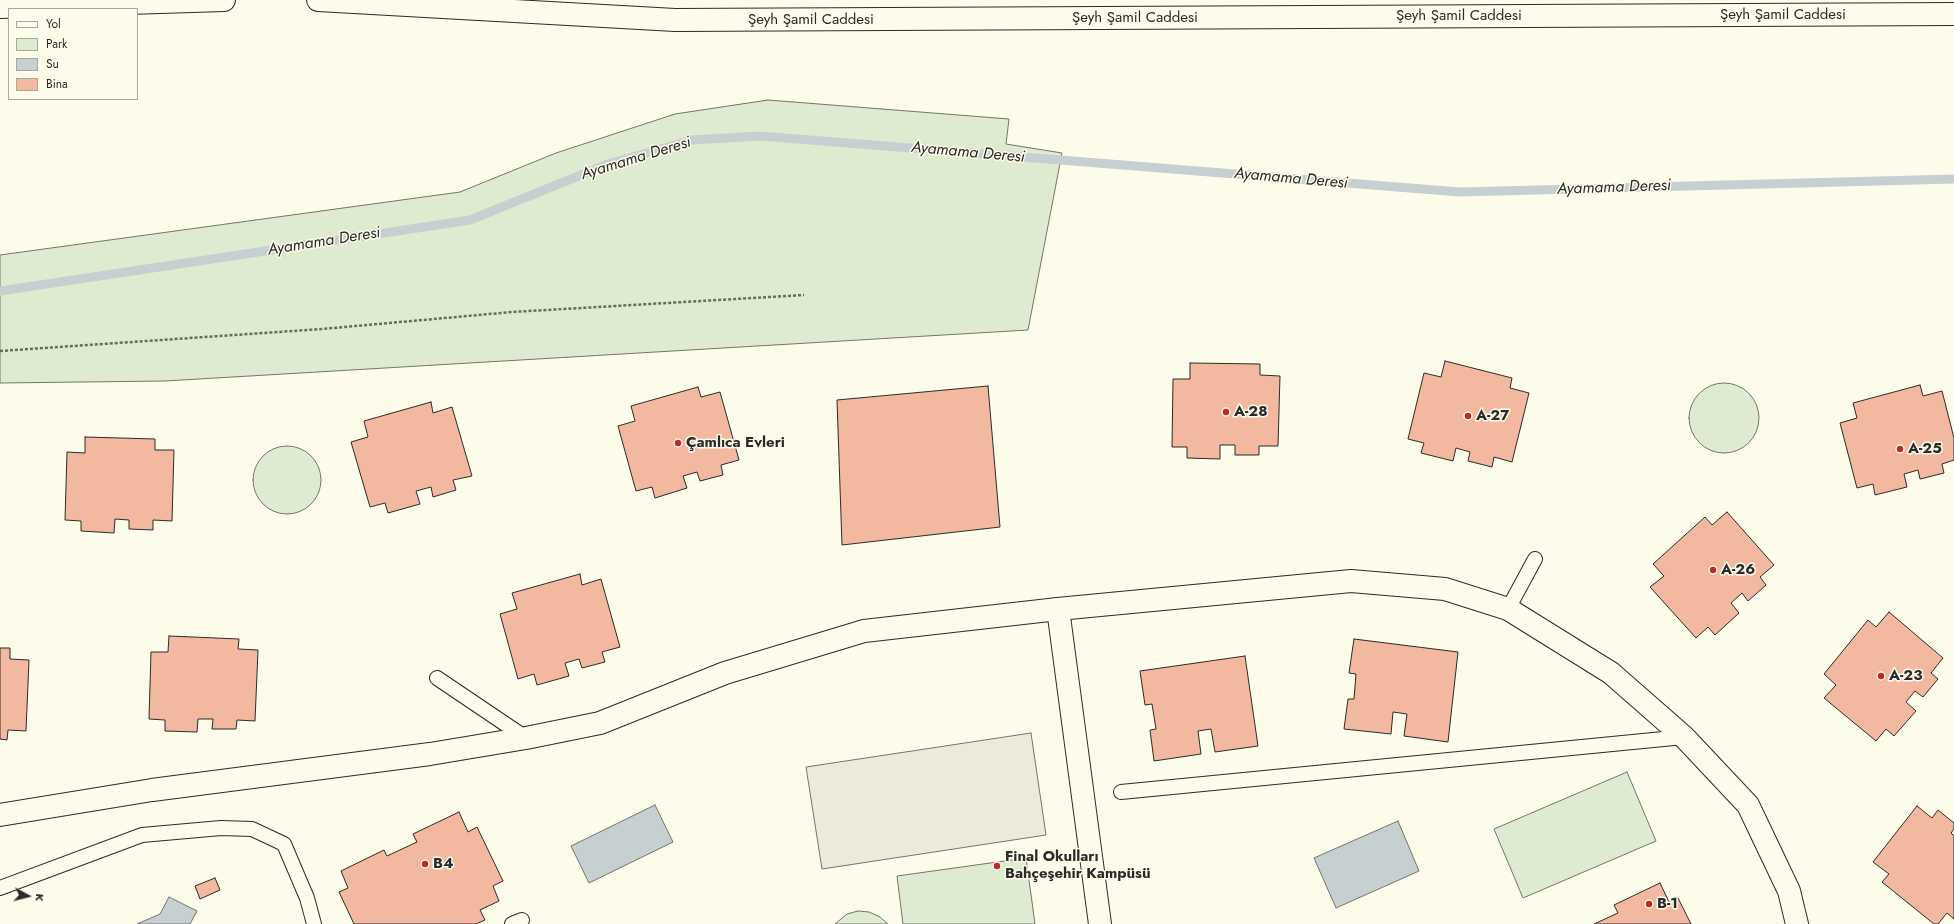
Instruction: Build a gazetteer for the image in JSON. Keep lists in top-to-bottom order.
{
  "streets": {
    "street": ["Şeyh Şamil Caddesi"]
  },
  "water": ["Ayamama Deresi"],
  "places": [
    "A-28",
    "A-27",
    "Çamlıca Evleri",
    "A-25",
    "A-26",
    "A-23",
    "B4",
    "Final Okulları Bahçeşehir Kampüsü",
    "B-1"
  ],
  "legend": [
    "Yol",
    "Park",
    "Su",
    "Bina"
  ],
  "north": "right"
}
